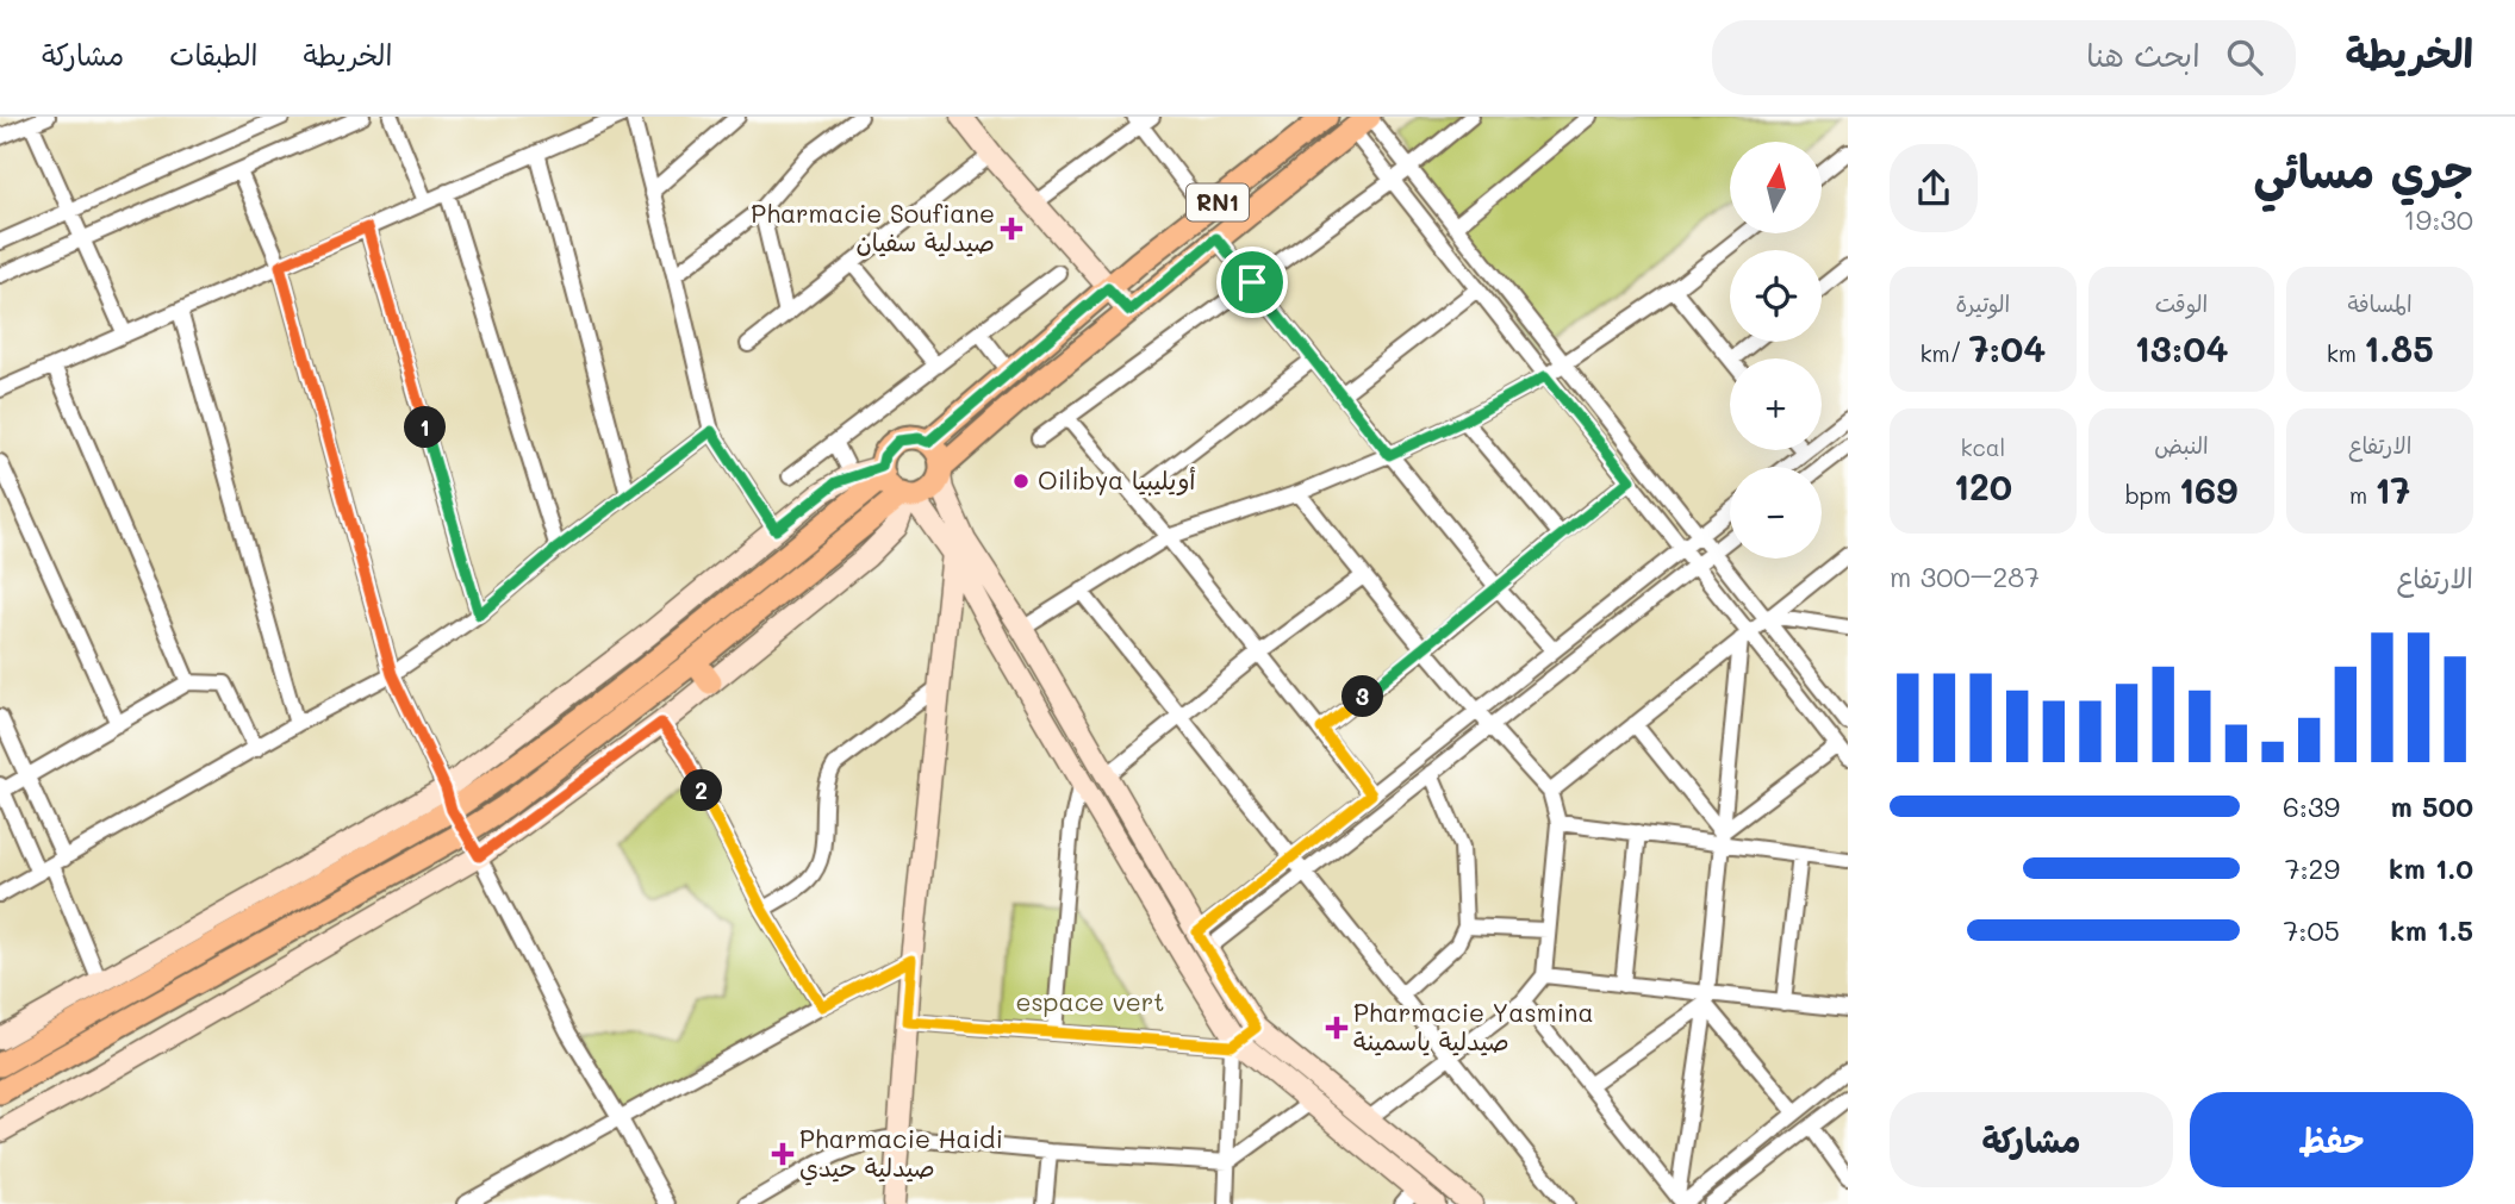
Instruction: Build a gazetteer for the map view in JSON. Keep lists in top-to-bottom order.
{
  "streets": {
    "main road": ["RN1"]
  },
  "parks": ["espace vert"],
  "places": {
    "health": ["Pharmacie Soufiane صيدلية سفيان", "Pharmacie Yasmina صيدلية ياسمينة", "Pharmacie Haidi صيدلية حيدي"],
    "other": ["Oilibya أويليبيا"]
  },
  "north": "top",
  "page": {
    "header": "الخريطة",
    "search": "ابحث هنا",
    "nav": ["الخريطة", "الطبقات", "مشاركة"],
    "heading": ["جري مسائي", "19:30"],
    "map_buttons": ["+", "−"],
    "stats": [
      ["المسافة", "1.85 km"],
      ["الوقت", "13:04"],
      ["الوتيرة", "7:04 /km"],
      ["الارتفاع", "17 m"],
      ["النبض", "169 bpm"],
      ["kcal", "120"]
    ],
    "pins": ["1", "3", "2"],
    "chart": ["الارتفاع", "287–300 m"],
    "list": [
      {
        "name": "500 m",
        "note": "6:39"
      },
      {
        "name": "1.0 km",
        "note": "7:29"
      },
      {
        "name": "1.5 km",
        "note": "7:05"
      }
    ],
    "buttons": ["حفظ", "مشاركة"]
  }
}
